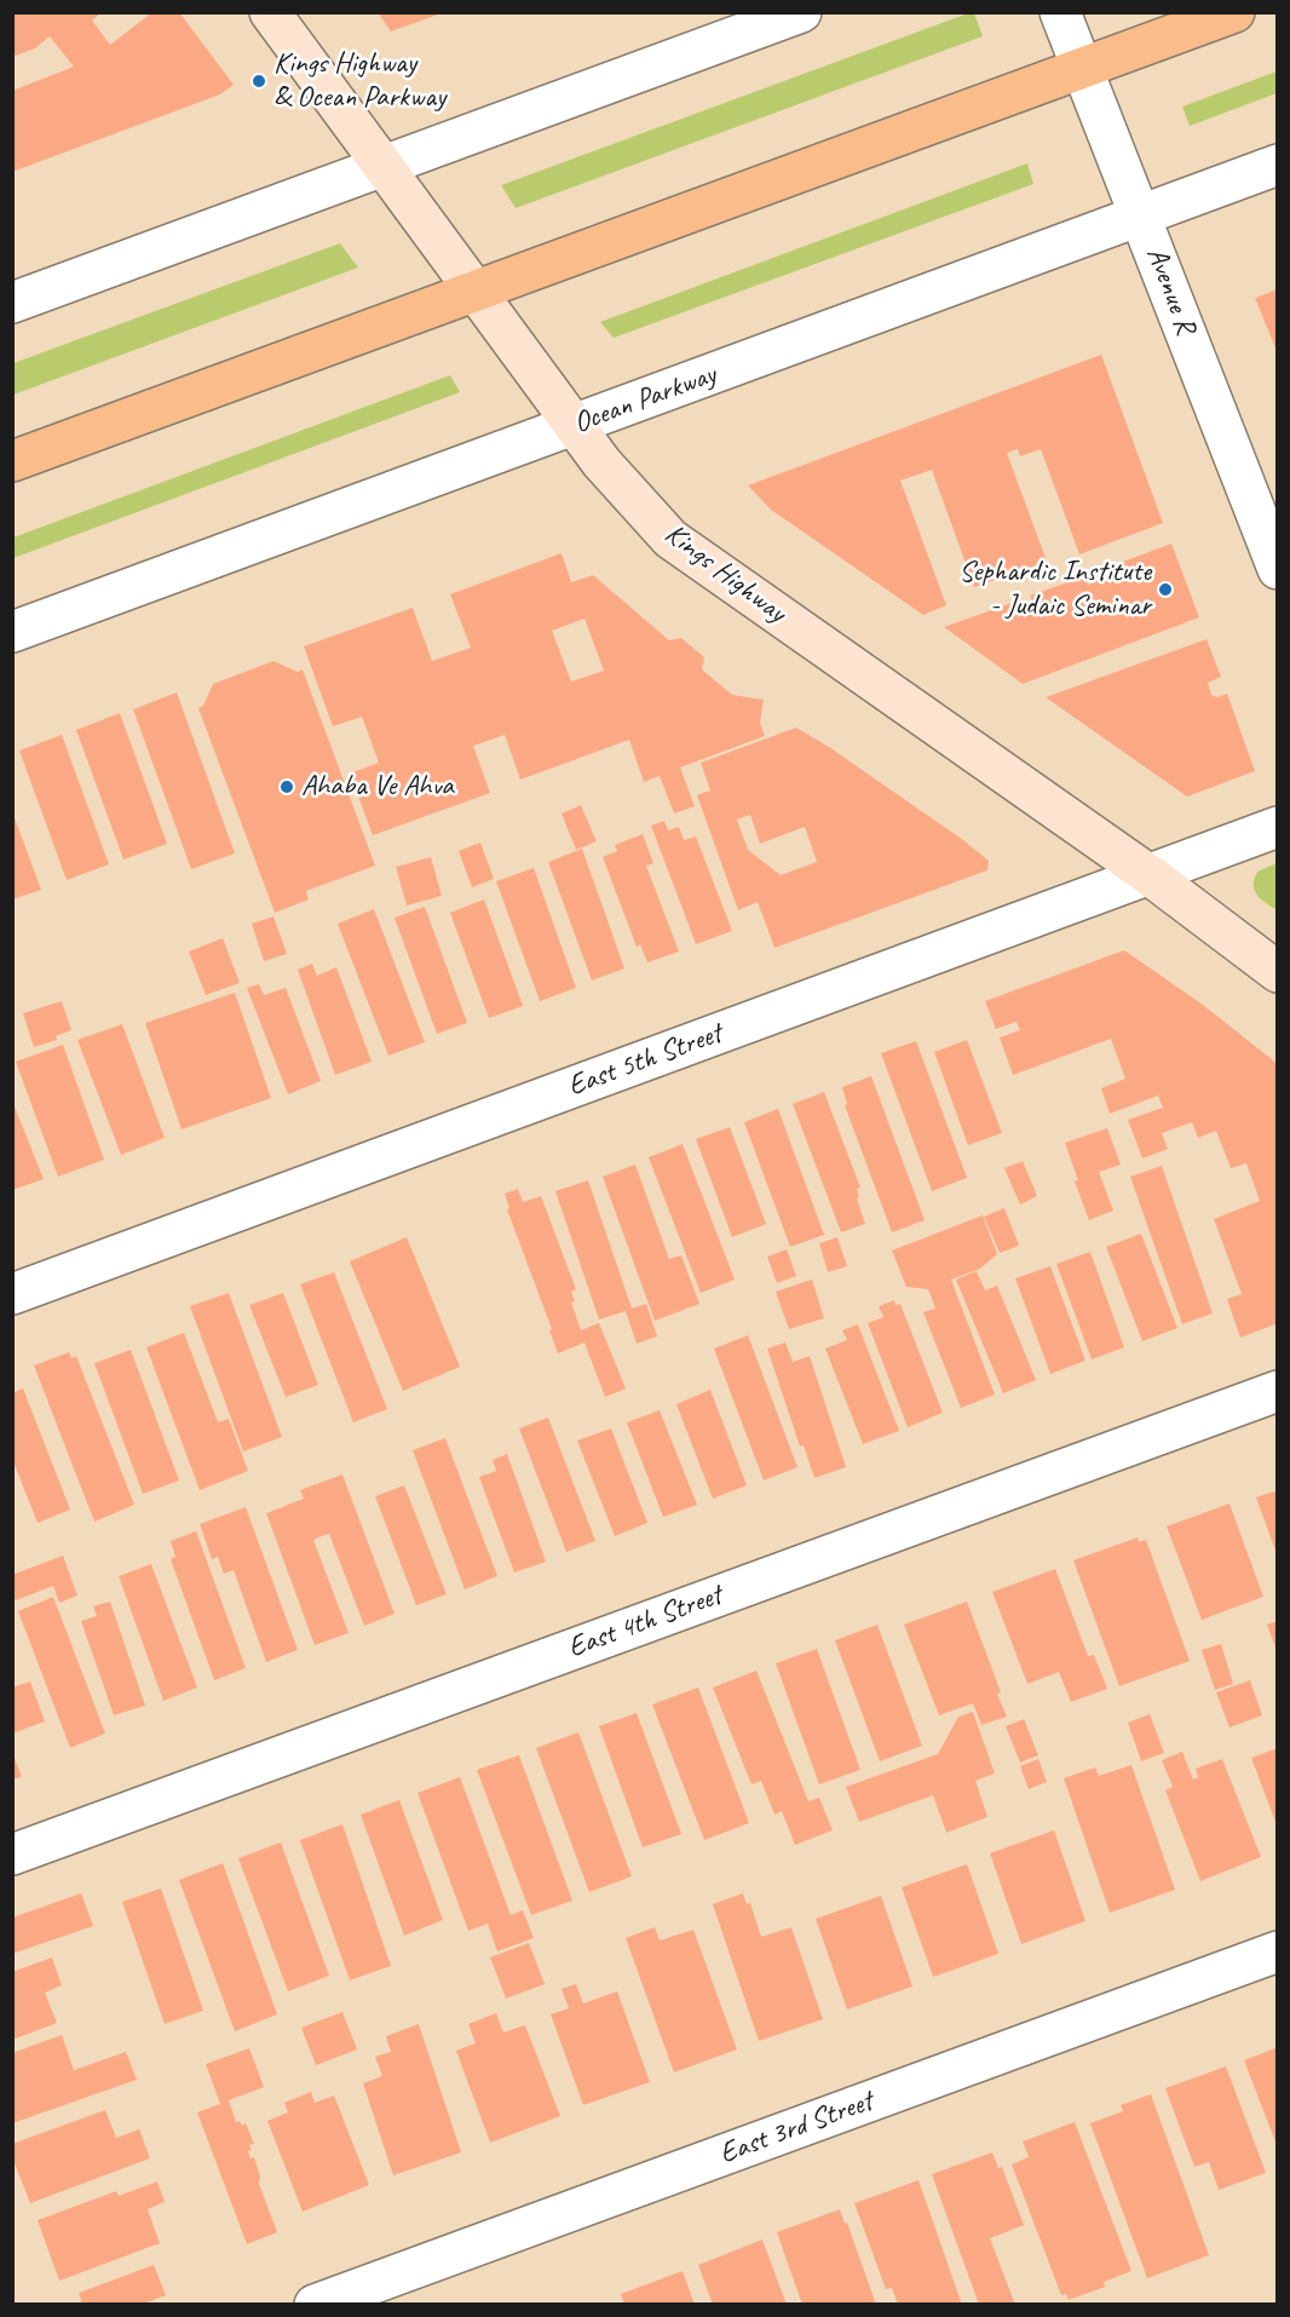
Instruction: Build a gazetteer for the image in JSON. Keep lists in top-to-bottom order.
{
  "streets": {
    "street": [
      "Avenue R",
      "Ocean Parkway",
      "Kings Highway",
      "East 5th Street",
      "East 4th Street",
      "East 3rd Street"
    ]
  },
  "crossings": [
    ["Avenue R", "Ocean Parkway"],
    ["Ocean Parkway", "Kings Highway"],
    ["Kings Highway", "East 5th Street"]
  ],
  "places": ["Kings Highway & Ocean Parkway", "Sephardic Institute - Judaic Seminar", "Ahaba Ve Ahva"]
}
